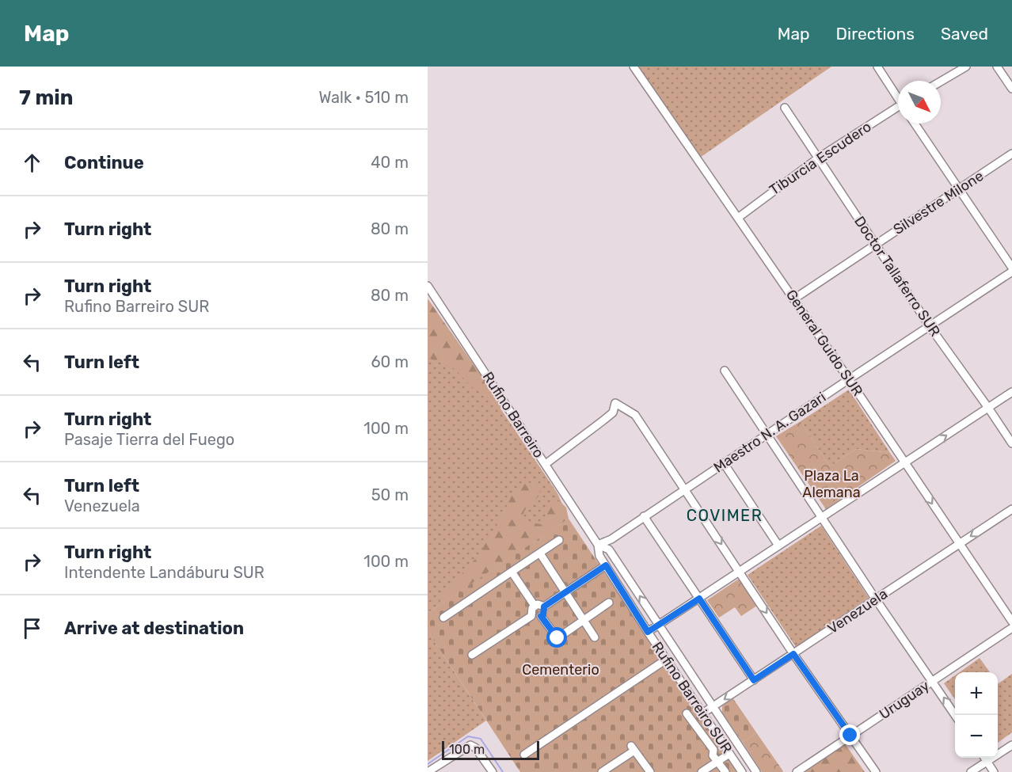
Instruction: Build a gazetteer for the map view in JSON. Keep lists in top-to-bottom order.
{
  "streets": {
    "street": [
      "Tiburcia Escudero",
      "Silvestre Milone",
      "Doctor Tallaferro SUR",
      "General Guido SUR",
      "Rufino Barreiro",
      "Maestro N. A. Gazari",
      "Venezuela",
      "Rufino Barreiro SUR",
      "Uruguay"
    ]
  },
  "crossings": [
    ["Tiburcia Escudero", "Doctor Tallaferro SUR"],
    ["Tiburcia Escudero", "General Guido SUR"],
    ["Silvestre Milone", "Doctor Tallaferro SUR"],
    ["Silvestre Milone", "General Guido SUR"],
    ["Doctor Tallaferro SUR", "Maestro N. A. Gazari"],
    ["General Guido SUR", "Maestro N. A. Gazari"],
    ["General Guido SUR", "Venezuela"],
    ["Rufino Barreiro", "Maestro N. A. Gazari"],
    ["Rufino Barreiro", "Rufino Barreiro SUR"],
    ["Maestro N. A. Gazari", "Rufino Barreiro SUR"],
    ["Venezuela", "Rufino Barreiro SUR"]
  ],
  "districts": ["COVIMER"],
  "parks": ["Plaza La Alemana", "Cementerio"],
  "scale_bar": "100 m",
  "north": "bottom right",
  "page": {
    "header": "Map",
    "nav": ["Map", "Directions", "Saved"],
    "heading": ["7 min", "Walk · 510 m"],
    "list": [
      ["Continue", "40 m"],
      ["Turn right", "80 m"],
      ["Turn right", "Rufino Barreiro SUR", "80 m"],
      ["Turn left", "60 m"],
      ["Turn right", "Pasaje Tierra del Fuego", "100 m"],
      ["Turn left", "Venezuela", "50 m"],
      ["Turn right", "Intendente Landáburu SUR", "100 m"],
      "Arrive at destination"
    ],
    "map_buttons": ["+", "−"],
    "scale": "100 m"
  }
}
